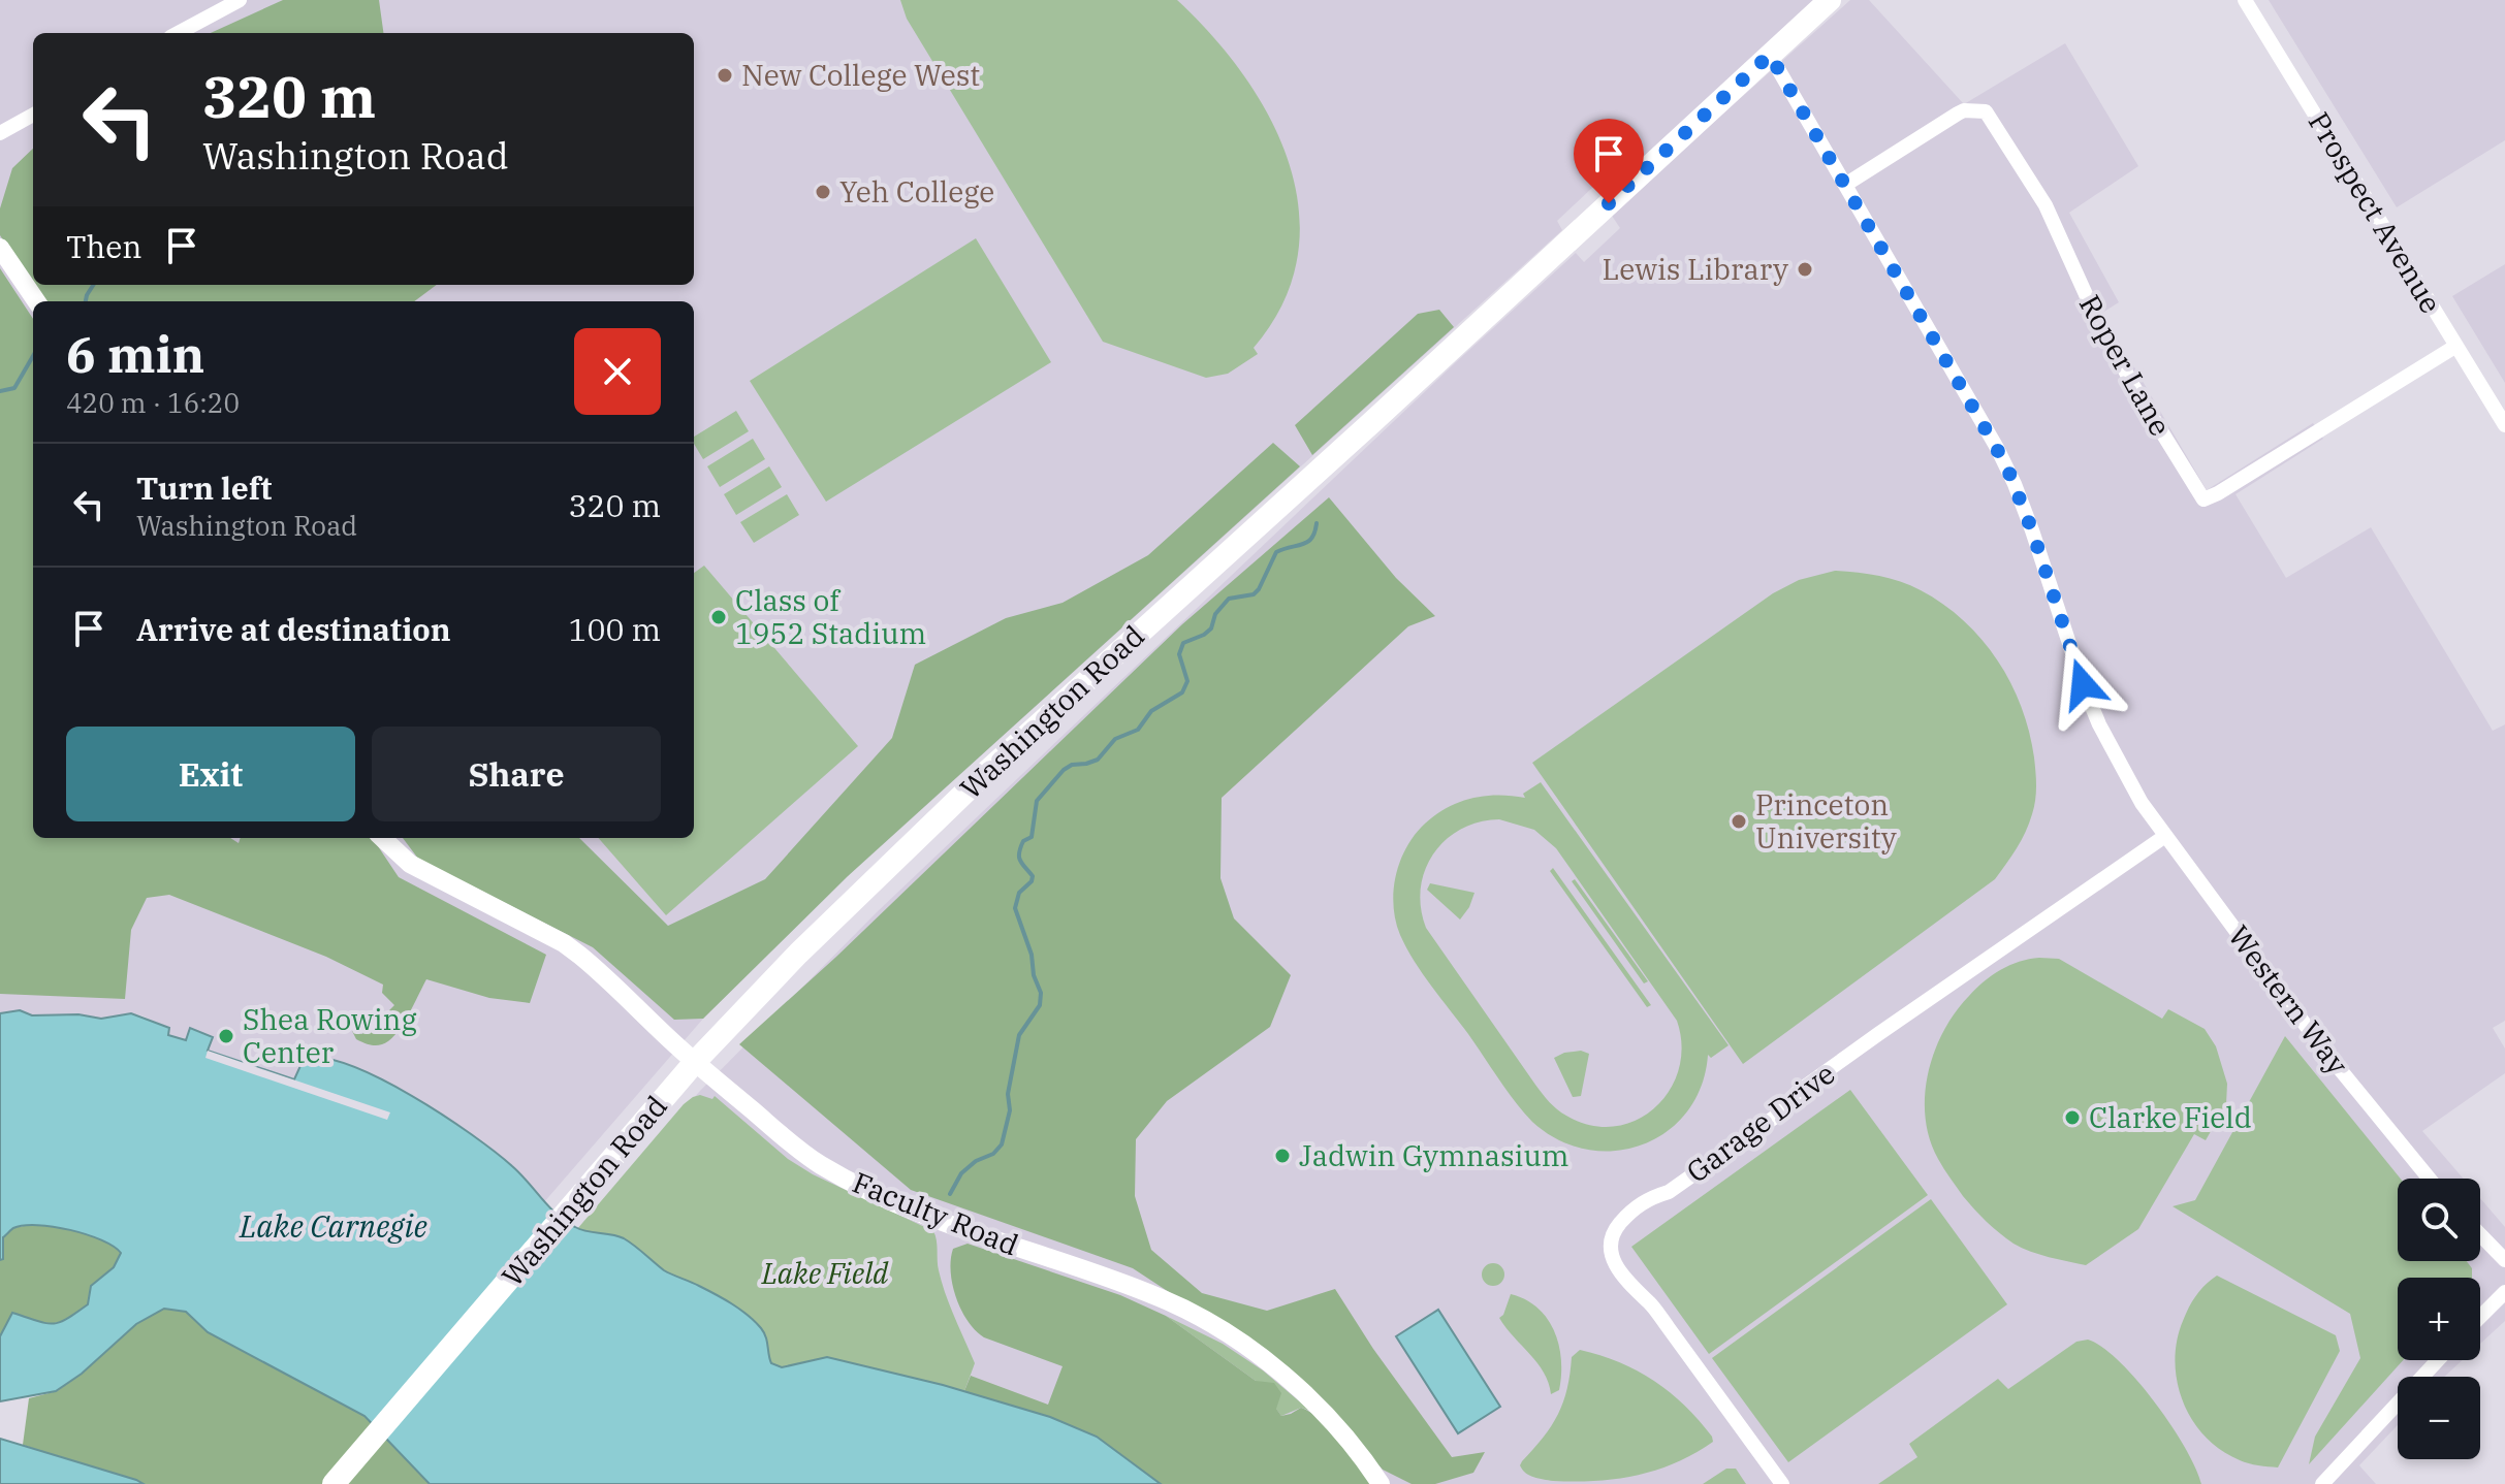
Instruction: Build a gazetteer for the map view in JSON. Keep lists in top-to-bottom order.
{
  "streets": {
    "main road": ["Washington Road"],
    "street": [
      "Prospect Avenue",
      "Roper Lane",
      "Western Way",
      "Garage Drive",
      "Faculty Road"
    ]
  },
  "crossings": [
    ["Prospect Avenue", "Roper Lane"],
    ["Roper Lane", "Western Way"],
    ["Washington Road", "Western Way"],
    ["Washington Road", "Faculty Road"],
    ["Western Way", "Garage Drive"]
  ],
  "water": ["Lake Carnegie"],
  "parks": ["Lake Field"],
  "places": [
    "New College West",
    "Yeh College",
    "Lewis Library",
    "Class of 1952 Stadium",
    "Princeton University",
    "Shea Rowing Center",
    "Clarke Field",
    "Jadwin Gymnasium"
  ],
  "page": {
    "turn": ["320 m", "Washington Road"],
    "then": "Then",
    "heading": ["6 min", "420 m · 16:20"],
    "list": [
      {
        "name": "Turn left",
        "note": "Washington Road",
        "value": "320 m"
      },
      {
        "name": "Arrive at destination",
        "value": "100 m"
      }
    ],
    "buttons": ["Exit", "Share"],
    "map_buttons": ["+", "−"]
  }
}
